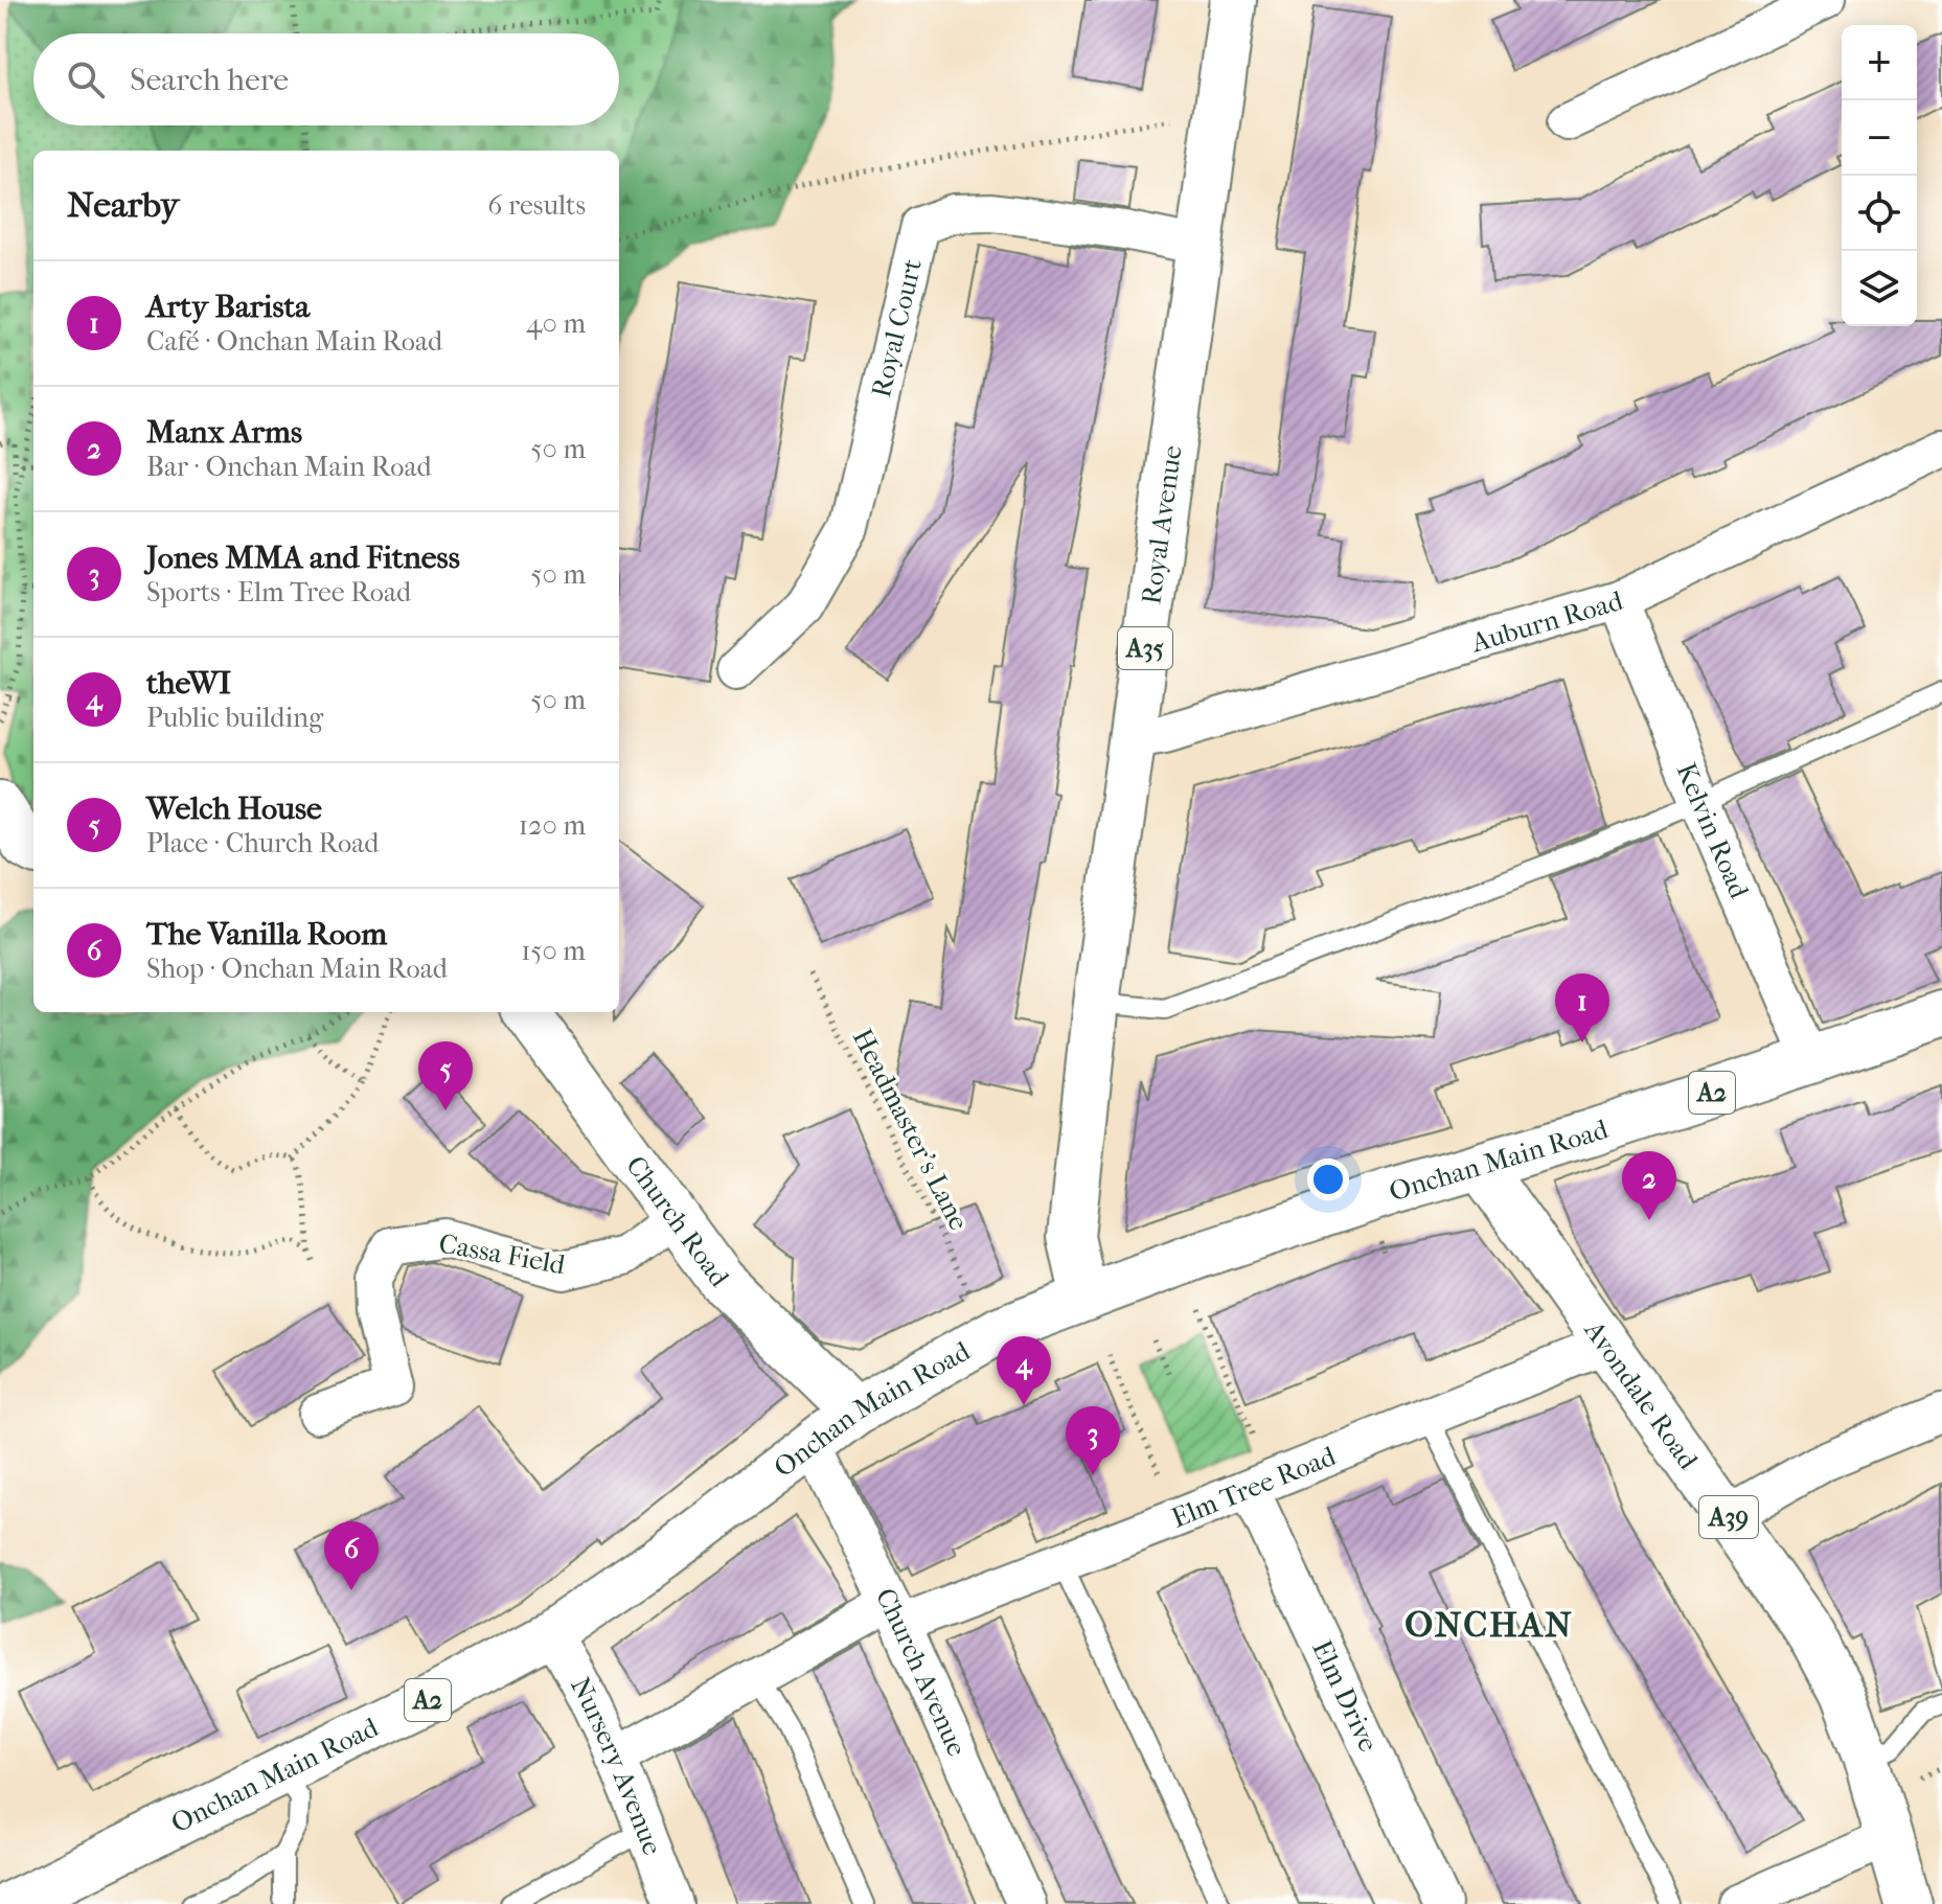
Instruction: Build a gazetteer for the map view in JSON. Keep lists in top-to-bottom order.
{
  "streets": {
    "main road": [
      "Royal Avenue",
      "A35",
      "A2",
      "Onchan Main Road",
      "Church Road",
      "Avondale Road",
      "A39"
    ],
    "street": [
      "Royal Court",
      "Auburn Road",
      "Kelvin Road",
      "Cassa Field",
      "Elm Tree Road",
      "Church Avenue",
      "Elm Drive",
      "Nursery Avenue"
    ],
    "path": ["Headmaster's Lane"]
  },
  "crossings": [
    ["Royal Court", "Royal Avenue"],
    ["Royal Avenue", "Auburn Road"],
    ["Royal Avenue", "Onchan Main Road"],
    ["Auburn Road", "Kelvin Road"],
    ["Kelvin Road", "Onchan Main Road"],
    ["Onchan Main Road", "Church Road"],
    ["Onchan Main Road", "Avondale Road"],
    ["Onchan Main Road", "Church Avenue"],
    ["Onchan Main Road", "Nursery Avenue"],
    ["Church Road", "Cassa Field"],
    ["Avondale Road", "Elm Tree Road"],
    ["Elm Tree Road", "Church Avenue"],
    ["Elm Tree Road", "Elm Drive"],
    ["Elm Tree Road", "Nursery Avenue"]
  ],
  "districts": ["ONCHAN"],
  "page": {
    "map_buttons": ["+", "−"],
    "search": "Search here",
    "heading": ["Nearby", "6 results"],
    "list": [
      {
        "mark": "1",
        "name": "Arty Barista",
        "note": "Café · Onchan Main Road",
        "value": "40 m"
      },
      {
        "mark": "2",
        "name": "Manx Arms",
        "note": "Bar · Onchan Main Road",
        "value": "50 m"
      },
      {
        "mark": "3",
        "name": "Jones MMA and Fitness",
        "note": "Sports · Elm Tree Road",
        "value": "50 m"
      },
      {
        "mark": "4",
        "name": "theWI",
        "note": "Public building",
        "value": "50 m"
      },
      {
        "mark": "5",
        "name": "Welch House",
        "note": "Place · Church Road",
        "value": "120 m"
      },
      {
        "mark": "6",
        "name": "The Vanilla Room",
        "note": "Shop · Onchan Main Road",
        "value": "150 m"
      }
    ],
    "pins": [
      "1",
      "5",
      "2",
      "4",
      "3",
      "6"
    ]
  }
}
